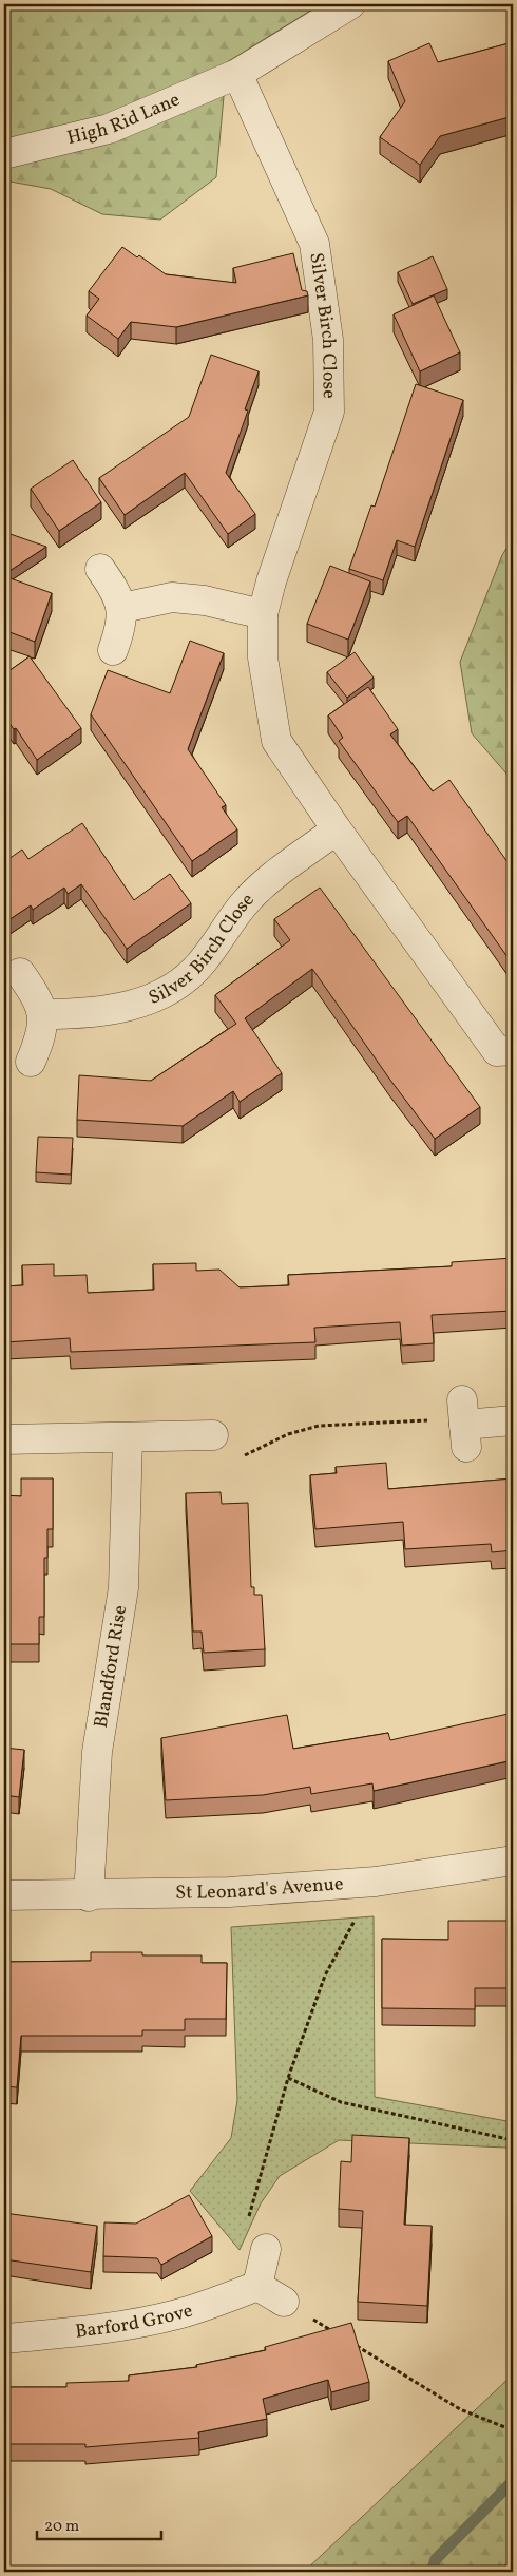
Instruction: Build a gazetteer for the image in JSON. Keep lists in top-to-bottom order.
{
  "streets": {
    "street": [
      "High Rid Lane",
      "Silver Birch Close",
      "Blandford Rise",
      "St Leonard's Avenue",
      "Barford Grove"
    ]
  },
  "crossings": [
    ["High Rid Lane", "Silver Birch Close"],
    ["Blandford Rise", "St Leonard's Avenue"]
  ],
  "scale_bar": "20 m"
}
